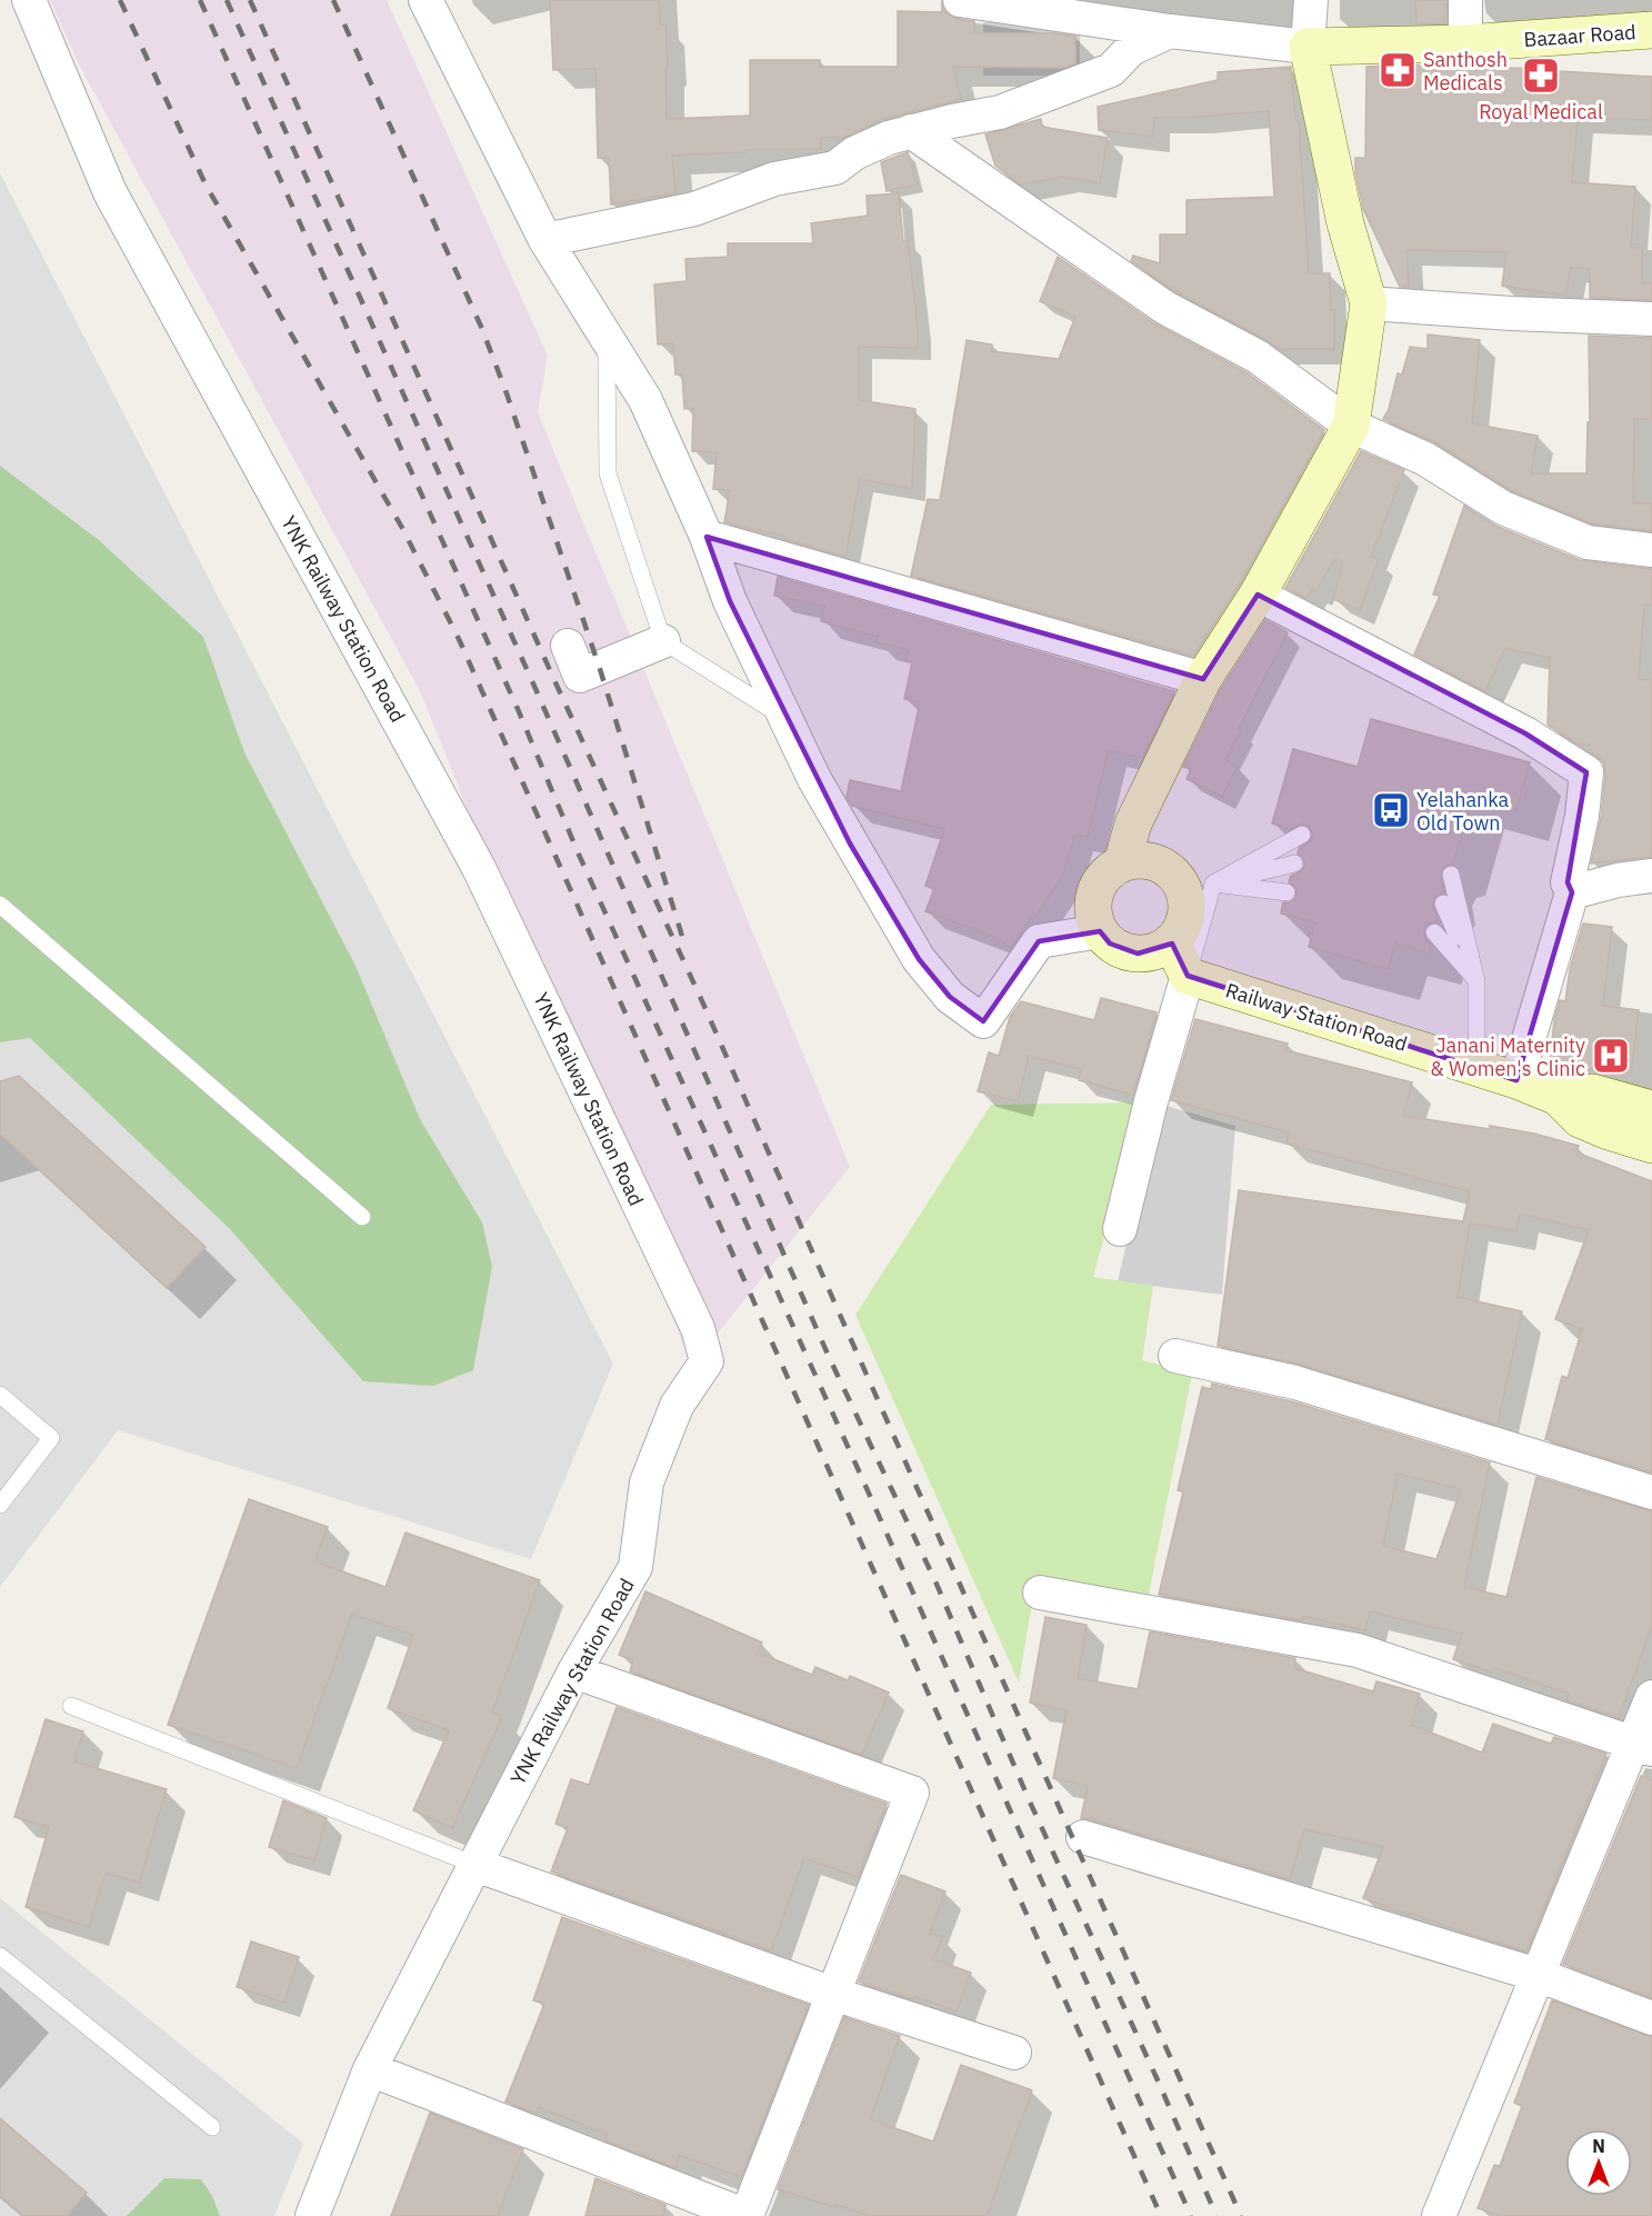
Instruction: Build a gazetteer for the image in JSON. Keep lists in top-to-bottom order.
{
  "streets": {
    "street": ["Bazaar Road", "YNK Railway Station Road", "Railway Station Road"]
  },
  "places": {
    "pharmacy": ["Santhosh Medicals", "Royal Medical"],
    "bus stop": ["Yelahanka Old Town"],
    "hospital": ["Janani Maternity & Women's Clinic"]
  },
  "north": "top"
}
